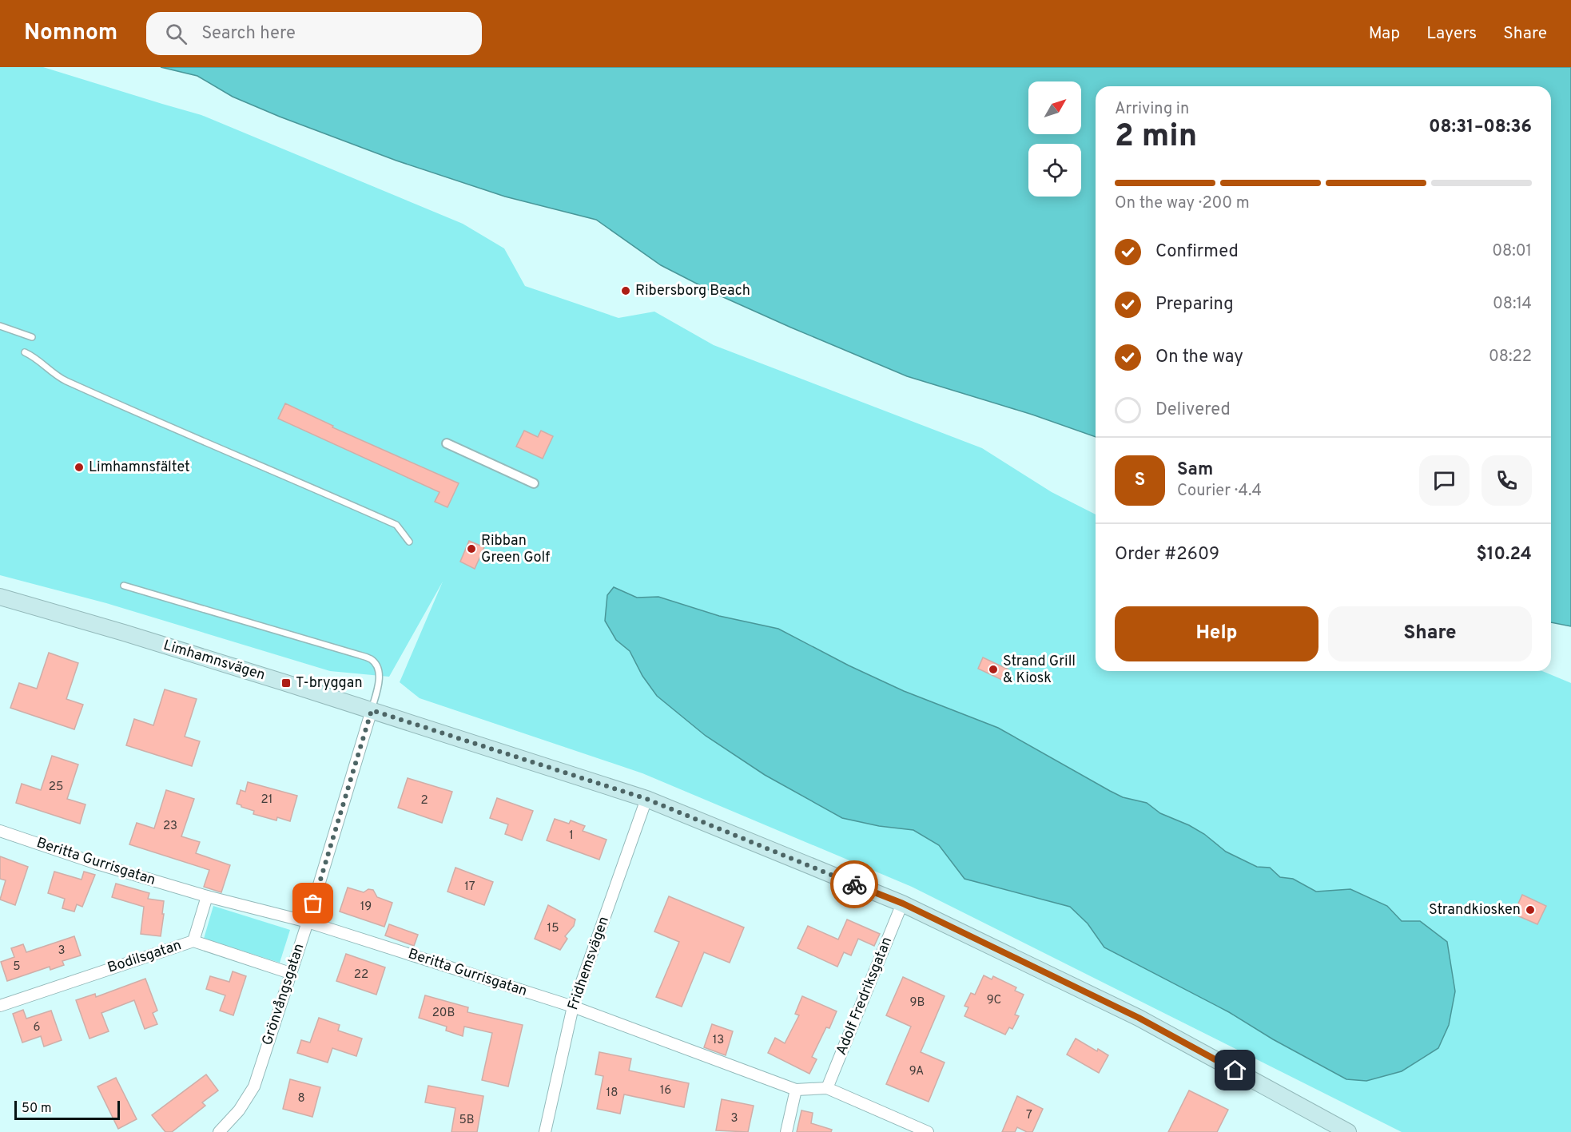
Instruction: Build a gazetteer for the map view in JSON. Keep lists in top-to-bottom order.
{
  "streets": {
    "main road": ["Limhamnsvägen"],
    "street": [
      "Beritta Gurrisgatan",
      "Bodilsgatan",
      "Fridhemsvägen",
      "Grönvångsgatan",
      "Adolf Fredriksgatan"
    ]
  },
  "crossings": [
    ["Limhamnsvägen", "Fridhemsvägen"],
    ["Limhamnsvägen", "Grönvångsgatan"],
    ["Limhamnsvägen", "Adolf Fredriksgatan"],
    ["Beritta Gurrisgatan", "Fridhemsvägen"],
    ["Beritta Gurrisgatan", "Grönvångsgatan"],
    ["Beritta Gurrisgatan", "Adolf Fredriksgatan"],
    ["Bodilsgatan", "Grönvångsgatan"]
  ],
  "places": {
    "other": [
      "Ribersborg Beach",
      "Limhamnsfältet",
      "Ribban Green Golf",
      "Strand Grill & Kiosk",
      "Strandkiosken"
    ],
    "transit": ["T-bryggan"]
  },
  "house_numbers": [
    "25",
    "21",
    "2",
    "23",
    "1",
    "17",
    "19",
    "15",
    "3",
    "5",
    "22",
    "9C",
    "9B",
    "20B",
    "6",
    "13",
    "9A",
    "16",
    "18",
    "8",
    "7",
    "3",
    "5B"
  ],
  "scale_bar": "50 m",
  "north": "top right",
  "page": {
    "header": "Nomnom",
    "search": "Search here",
    "nav": ["Map", "Layers", "Share"],
    "heading": ["2 min", "Arriving in", "08:31–08:36"],
    "panel": [
      "Sam",
      "Courier · 4.4",
      "Order #2609",
      "$10.24"
    ],
    "bar": "On the way · 200 m",
    "list": [
      ["Confirmed", "08:01"],
      ["Preparing", "08:14"],
      ["On the way", "08:22"],
      "Delivered"
    ],
    "round": "S",
    "buttons": ["Help", "Share"],
    "scale": "50 m"
  }
}
